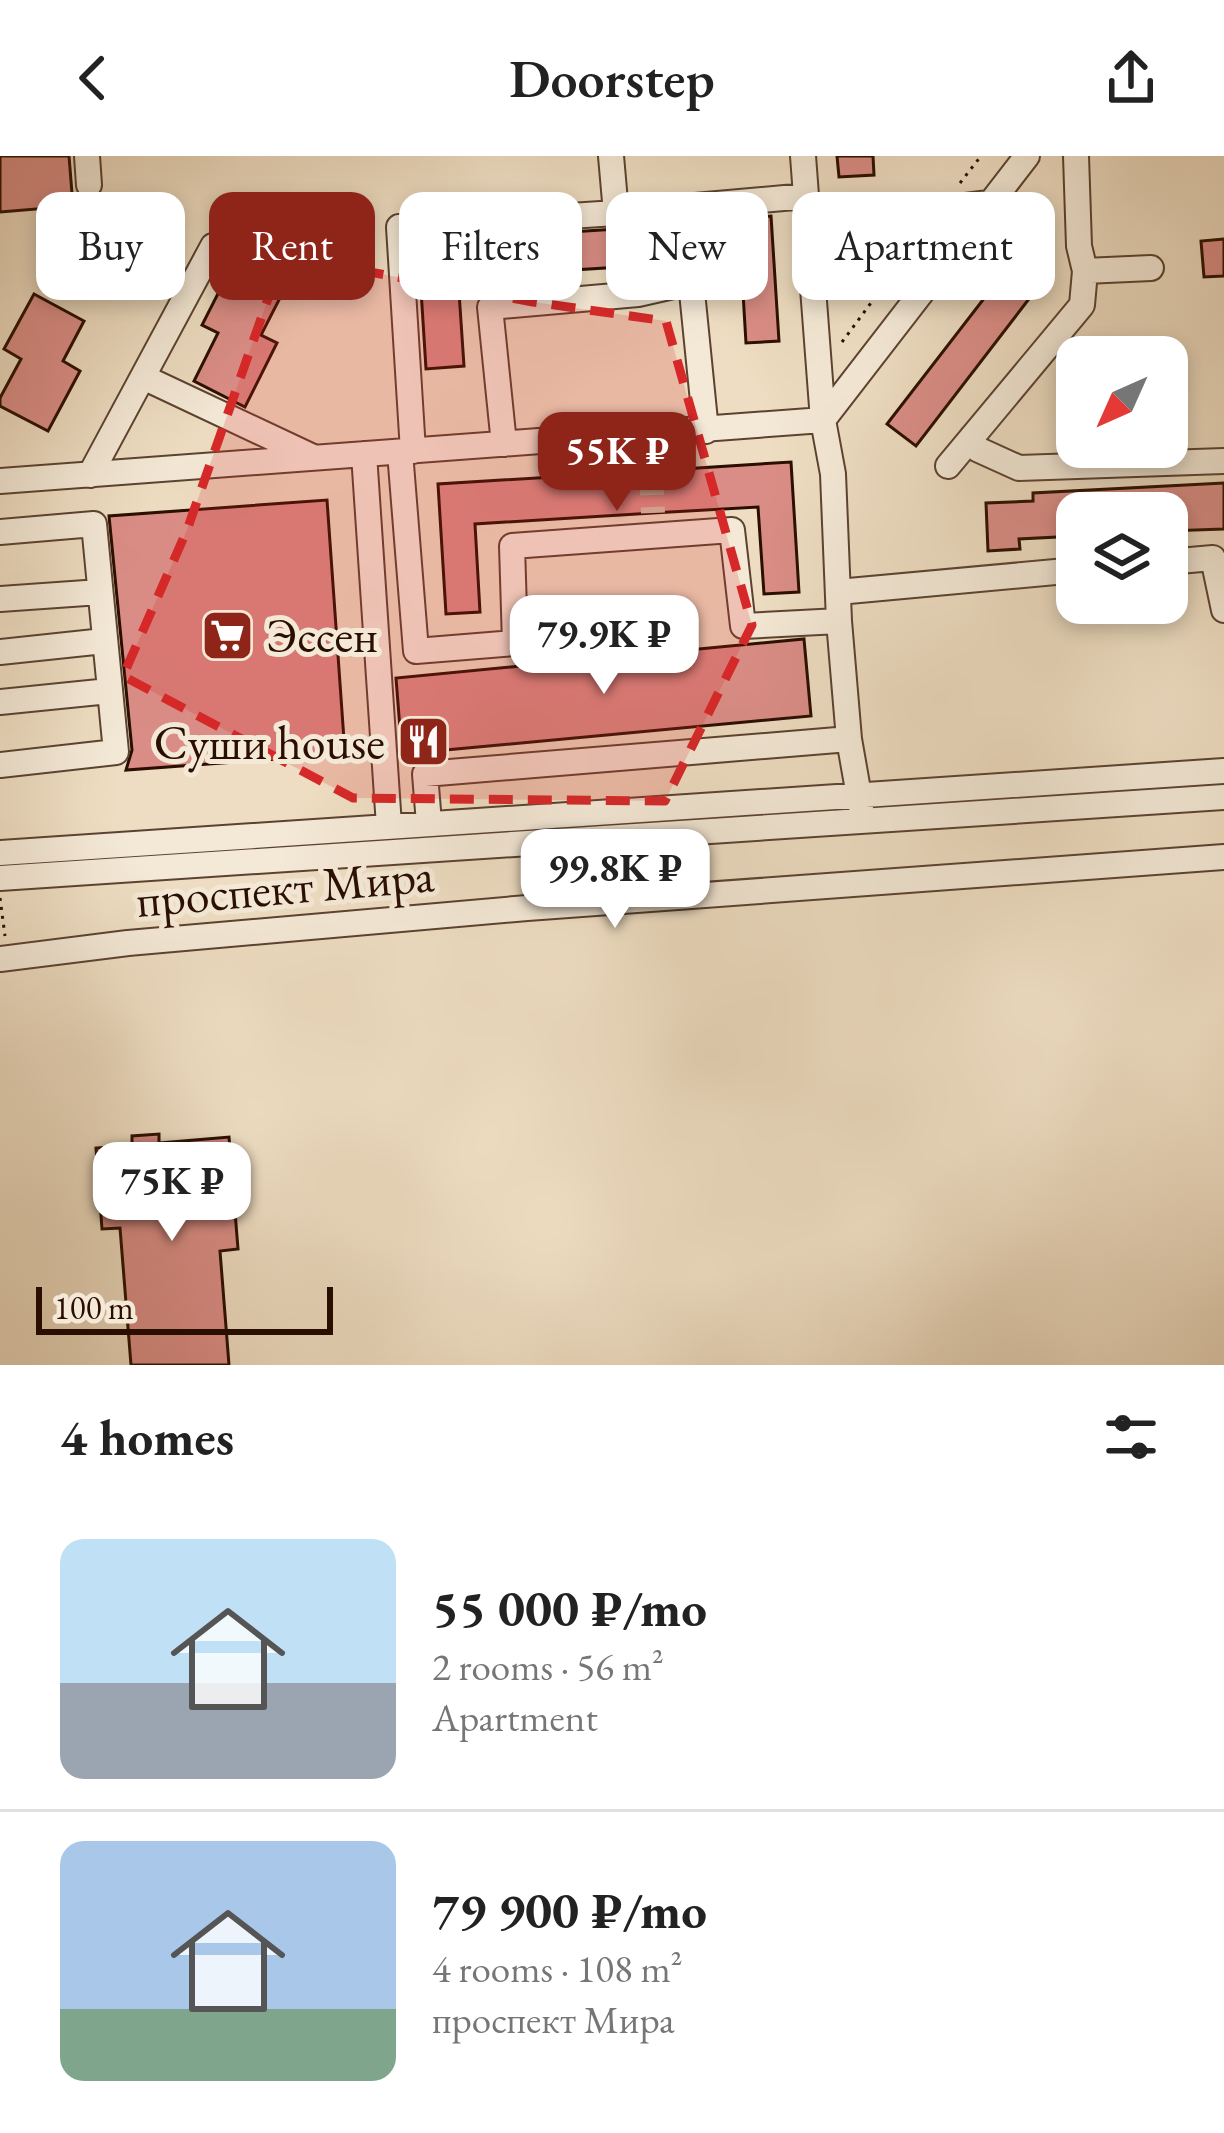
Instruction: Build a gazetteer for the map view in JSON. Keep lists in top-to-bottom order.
{
  "streets": {
    "street": ["проспект Мира"]
  },
  "places": {
    "supermarket": ["Эссен"],
    "restaurant": ["Суши house"]
  },
  "scale_bar": "100 m",
  "north": "bottom left",
  "page": {
    "header": "Doorstep",
    "chip": [
      "Buy",
      "Rent",
      "Filters",
      "New",
      "Apartment"
    ],
    "price": [
      "55K ₽",
      "79.9K ₽",
      "99.8K ₽",
      "75K ₽"
    ],
    "scale": "100 m",
    "heading": "4 homes",
    "list": [
      {
        "name": "55 000 ₽/mo",
        "note": "2 rooms · 56 m² · Apartment"
      },
      {
        "name": "79 900 ₽/mo",
        "note": "4 rooms · 108 m² · проспект Мира"
      }
    ]
  }
}
